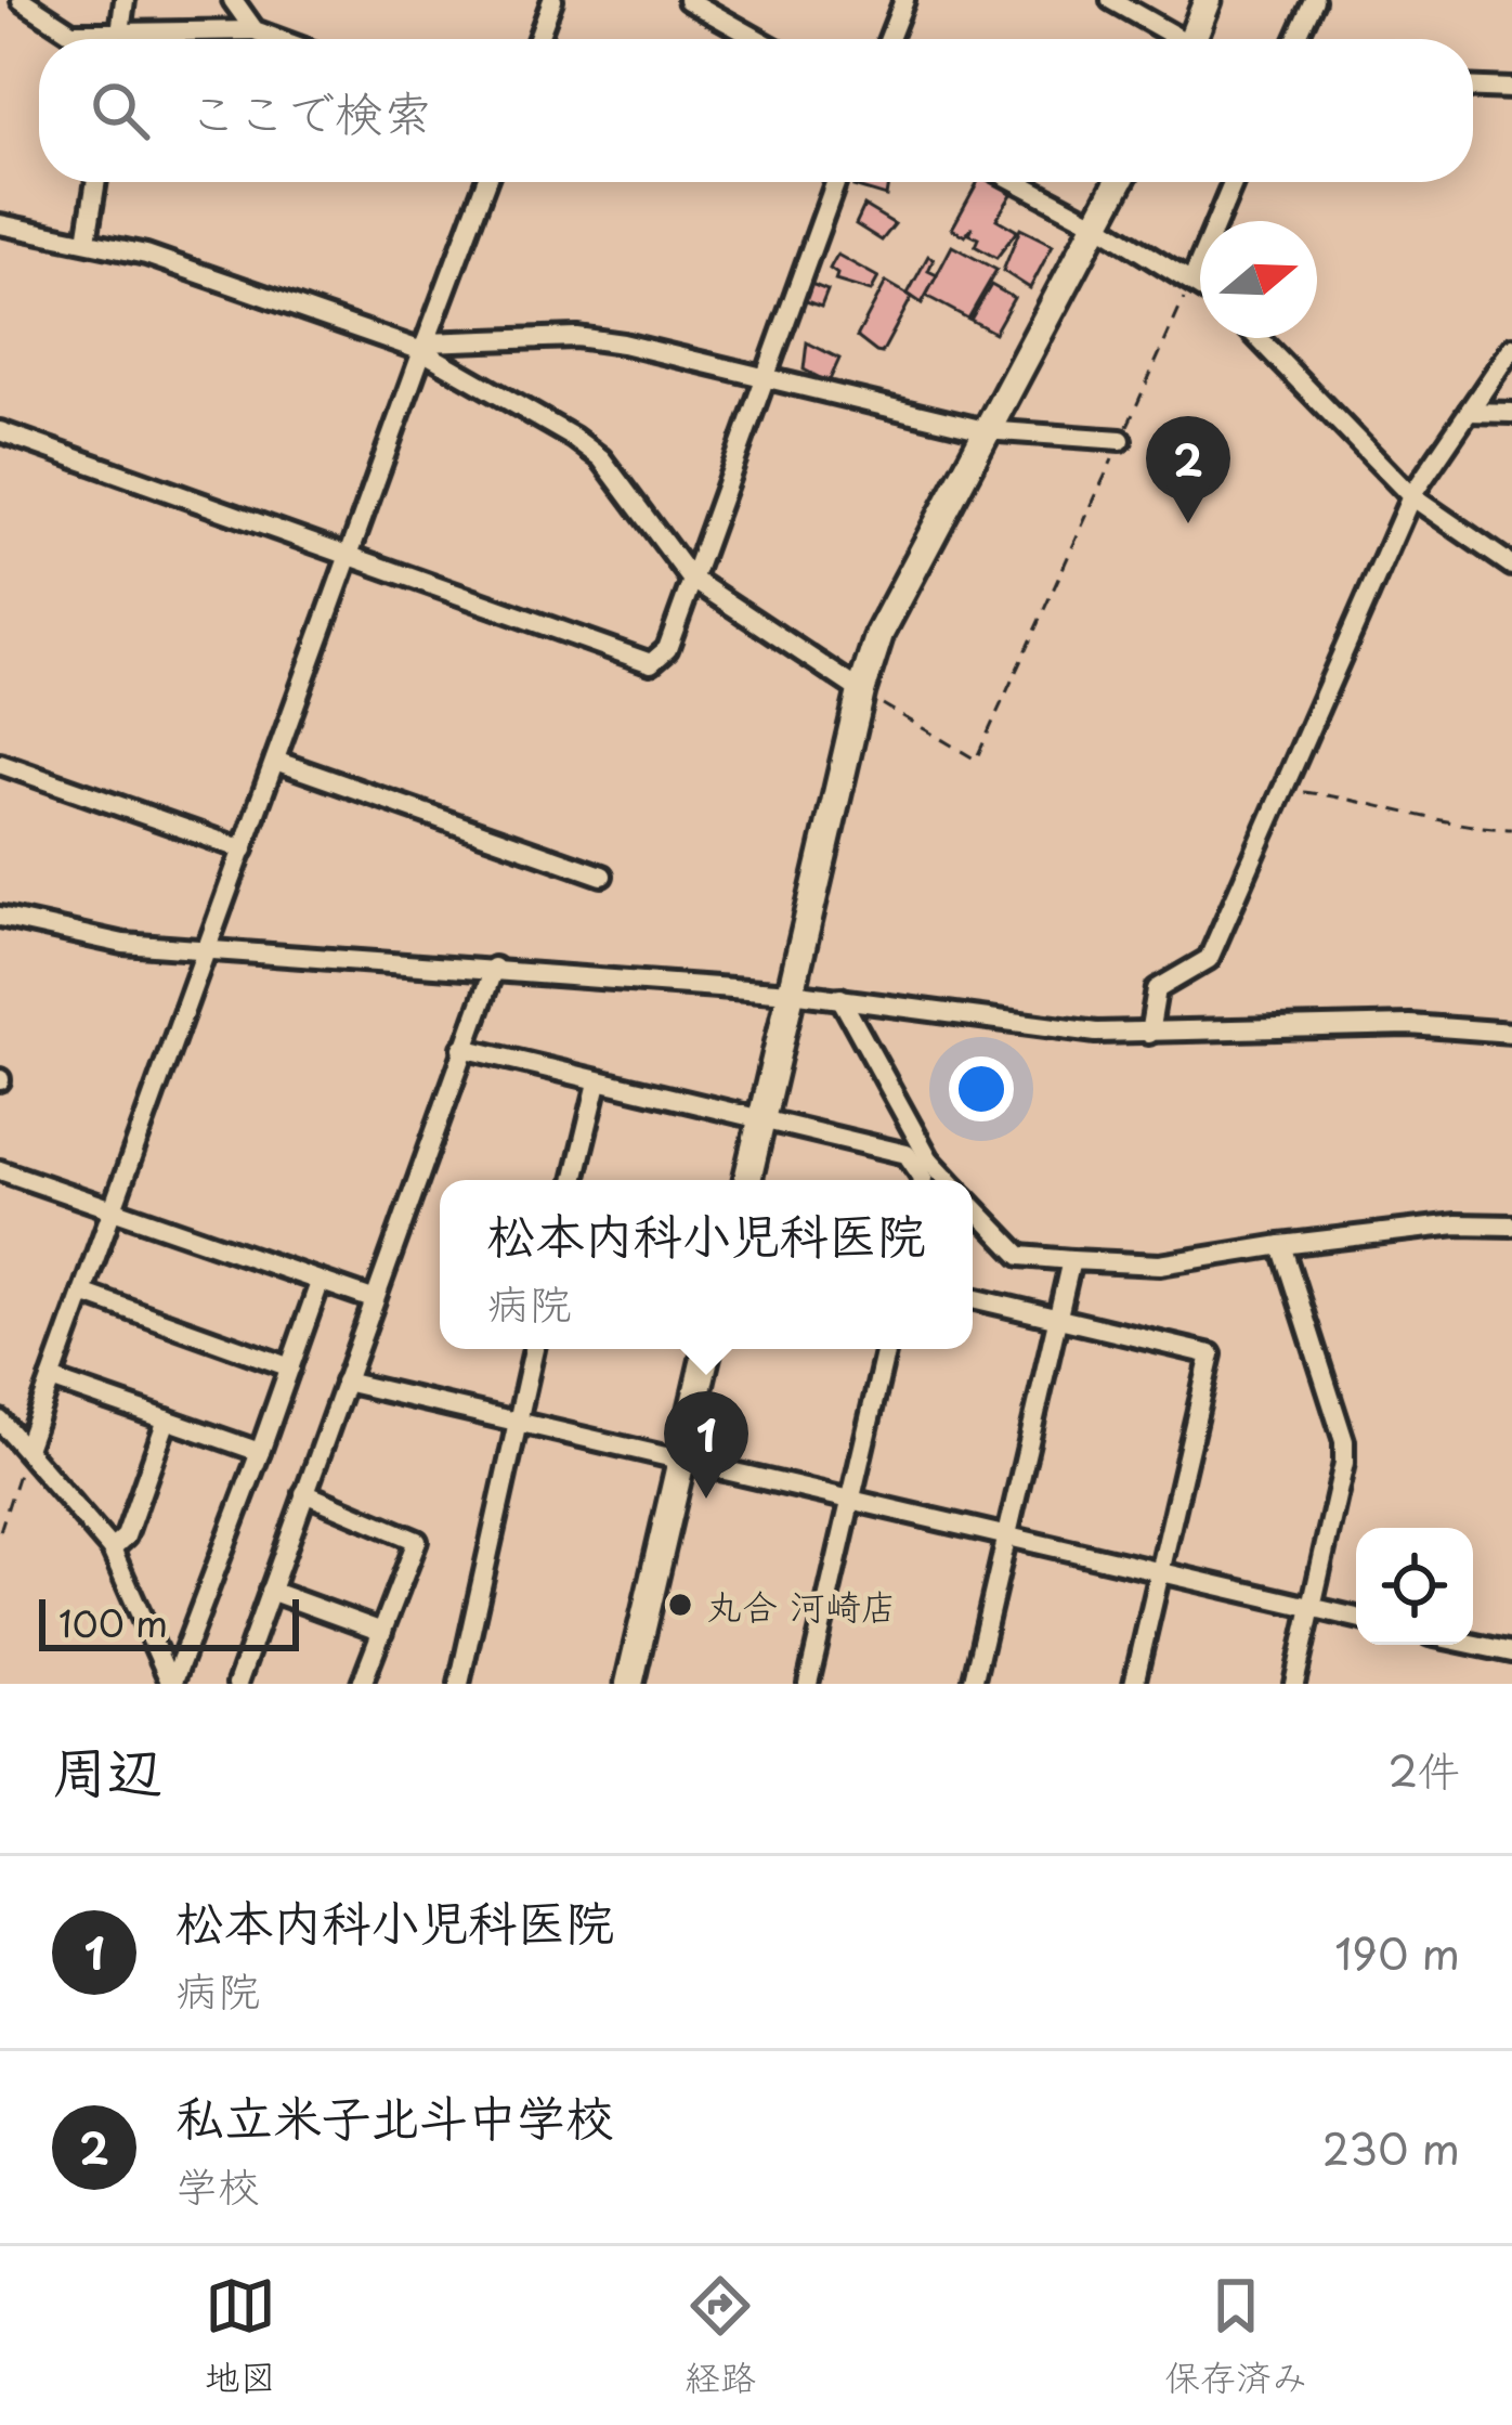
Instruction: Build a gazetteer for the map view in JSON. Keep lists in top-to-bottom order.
{
  "places": ["丸合 河崎店"],
  "scale_bar": "100 m",
  "north": "right",
  "page": {
    "search": "ここで検索",
    "pins": ["2", "1"],
    "popup": ["松本内科小児科医院", "病院"],
    "scale": "100 m",
    "heading": ["周辺", "2件"],
    "list": [
      {
        "mark": "1",
        "name": "松本内科小児科医院",
        "note": "病院",
        "value": "190 m"
      },
      {
        "mark": "2",
        "name": "私立米子北斗中学校",
        "note": "学校",
        "value": "230 m"
      }
    ],
    "nav": ["地図", "経路", "保存済み"]
  }
}
